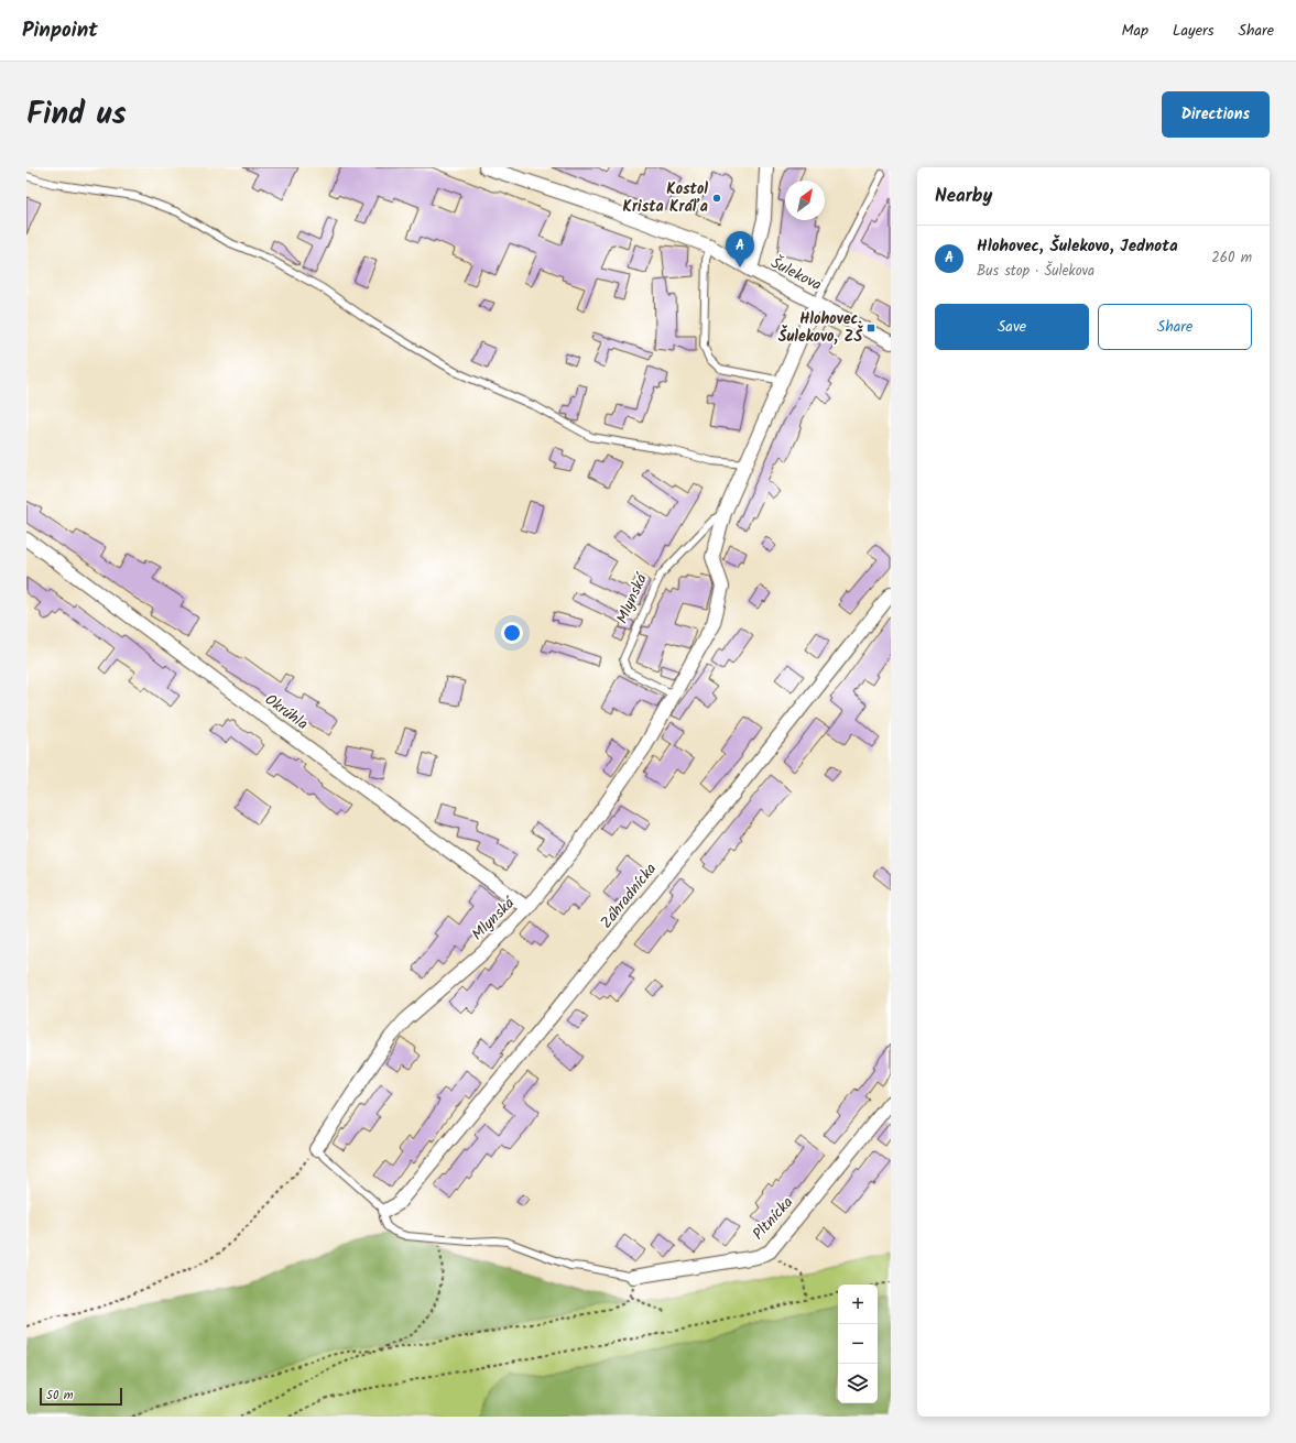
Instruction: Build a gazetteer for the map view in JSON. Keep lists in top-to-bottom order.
{
  "streets": {
    "street": [
      "Šulekova",
      "Mlynská",
      "Okrúhla",
      "Záhradnícka",
      "Pltnícka"
    ]
  },
  "crossings": [
    ["Šulekova", "Mlynská"],
    ["Mlynská", "Okrúhla"]
  ],
  "places": {
    "other": ["Kostol Krista Kráľa"],
    "transit": ["Hlohovec, Šulekovo, ZŠ"]
  },
  "scale_bar": "50 m",
  "north": "top right",
  "page": {
    "header": "Pinpoint",
    "nav": ["Map", "Layers", "Share"],
    "title": "Find us",
    "buttons": [
      "Directions",
      ["Save", "Share"]
    ],
    "heading": "Nearby",
    "list": [
      {
        "mark": "A",
        "name": "Hlohovec, Šulekovo, Jednota",
        "note": "Bus stop · Šulekova",
        "value": "260 m"
      }
    ],
    "pins": "A",
    "map_buttons": ["+", "−"],
    "scale": "50 m"
  }
}
